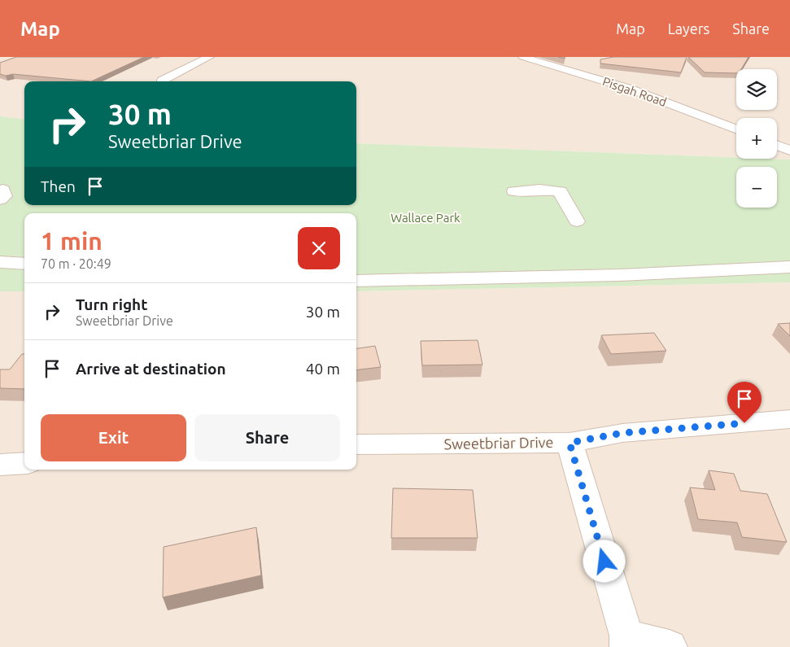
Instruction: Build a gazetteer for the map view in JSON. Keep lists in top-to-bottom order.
{
  "streets": {
    "street": ["Pisgah Road", "Sweetbriar Drive"]
  },
  "parks": ["Wallace Park"],
  "page": {
    "header": "Map",
    "nav": ["Map", "Layers", "Share"],
    "map_buttons": ["+", "−"],
    "turn": ["30 m", "Sweetbriar Drive"],
    "then": "Then",
    "heading": ["1 min", "70 m · 20:49"],
    "list": [
      {
        "name": "Turn right",
        "note": "Sweetbriar Drive",
        "value": "30 m"
      },
      {
        "name": "Arrive at destination",
        "value": "40 m"
      }
    ],
    "buttons": ["Exit", "Share"]
  }
}
